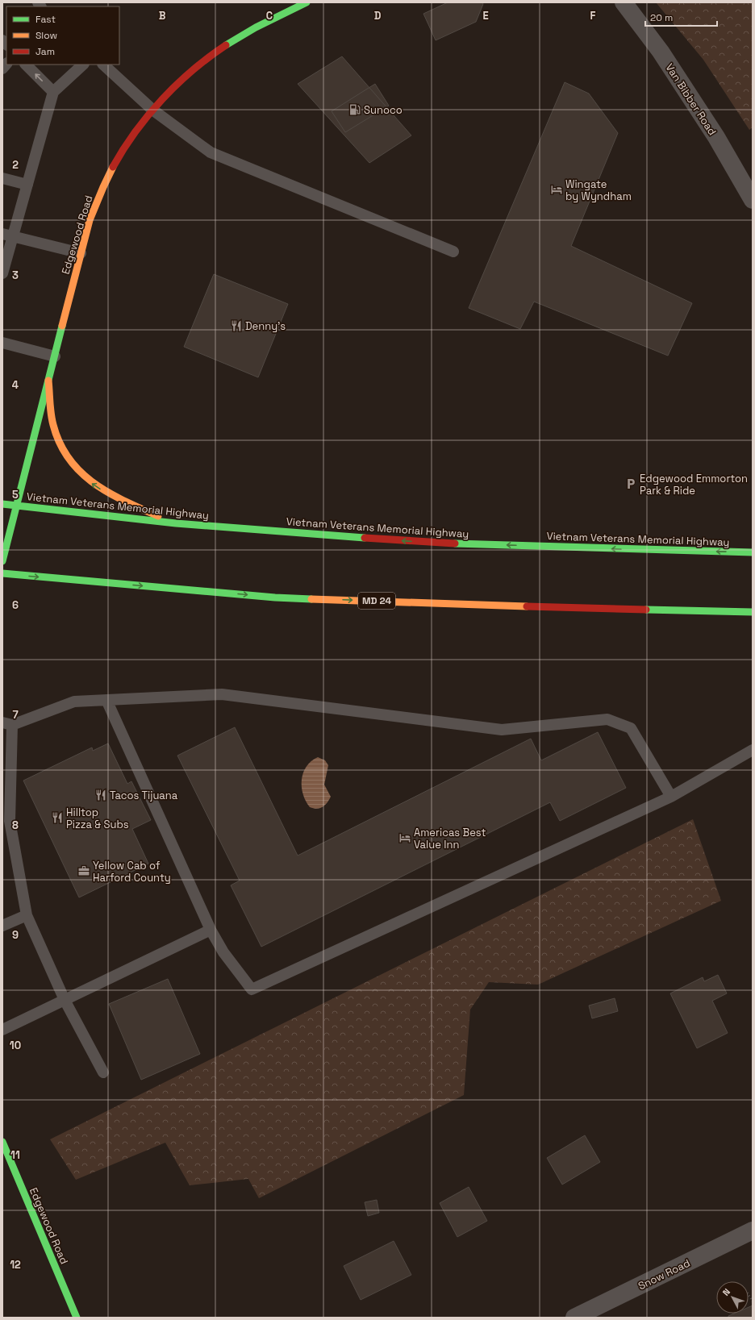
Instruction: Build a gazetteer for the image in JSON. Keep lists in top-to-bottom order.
{
  "streets": {
    "main road": ["Edgewood Road", "Vietnam Veterans Memorial Highway", "MD 24"],
    "street": ["Van Bibber Road", "Snow Road"]
  },
  "crossings": [
    ["Edgewood Road", "Vietnam Veterans Memorial Highway"]
  ],
  "places": {
    "fuel station": ["Sunoco"],
    "hotel": ["Wingate by Wyndham", "Americas Best Value Inn"],
    "restaurant": ["Denny's", "Tacos Tijuana", "Hilltop Pizza & Subs"],
    "parking": ["Edgewood Emmorton Park & Ride"],
    "office": ["Yellow Cab of Harford County"]
  },
  "legend": ["Fast", "Slow", "Jam"],
  "scale_bar": "20 m",
  "north": "top left",
  "grid": {
    "columns": [
      "B",
      "C",
      "D",
      "E",
      "F"
    ],
    "rows": [
      "2",
      "3",
      "4",
      "5",
      "6",
      "7",
      "8",
      "9",
      "10",
      "11",
      "12"
    ]
  }
}
